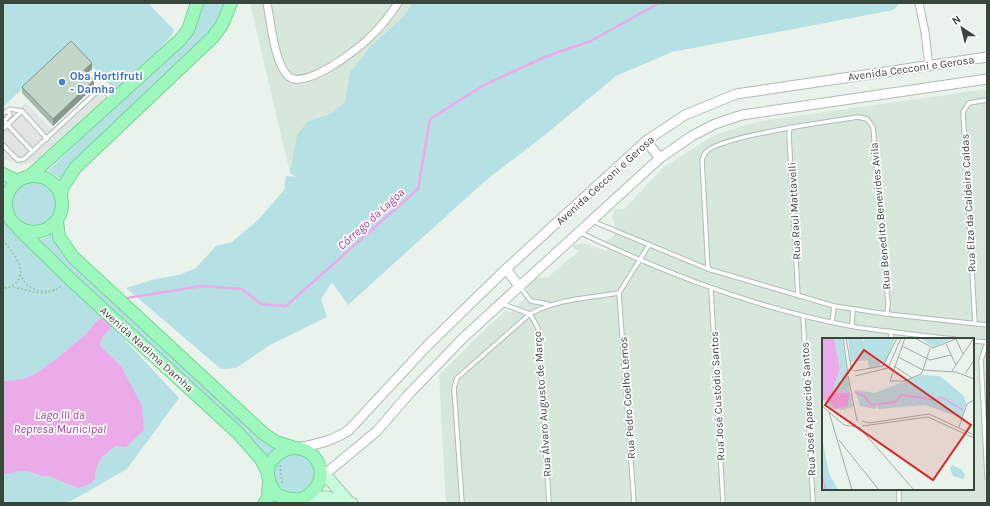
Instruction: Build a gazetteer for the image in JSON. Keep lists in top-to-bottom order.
{
  "streets": {
    "main road": ["Avenida Nadima Damha"],
    "street": ["Avenida Cecconi e Gerosa"],
    "lane": [
      "Rua Elza da Caldeira Caldas",
      "Rua Raul Mattavelli",
      "Rua Benedito Benevides Avila",
      "Rua José Custódio Santos",
      "Rua Pedro Coelho Lemos",
      "Rua Álvaro Augusto de Março",
      "Rua José Aparecido Santos"
    ]
  },
  "crossings": [
    ["Avenida Cecconi e Gerosa", "Avenida Nadima Damha"],
    ["Rua Raul Mattavelli", "Rua Benedito Benevides Avila"]
  ],
  "water": ["Córrego da Lagoa", "Lago III da Represa Municipal"],
  "places": ["Oba Hortifruti - Damha"],
  "north": "top left"
}
